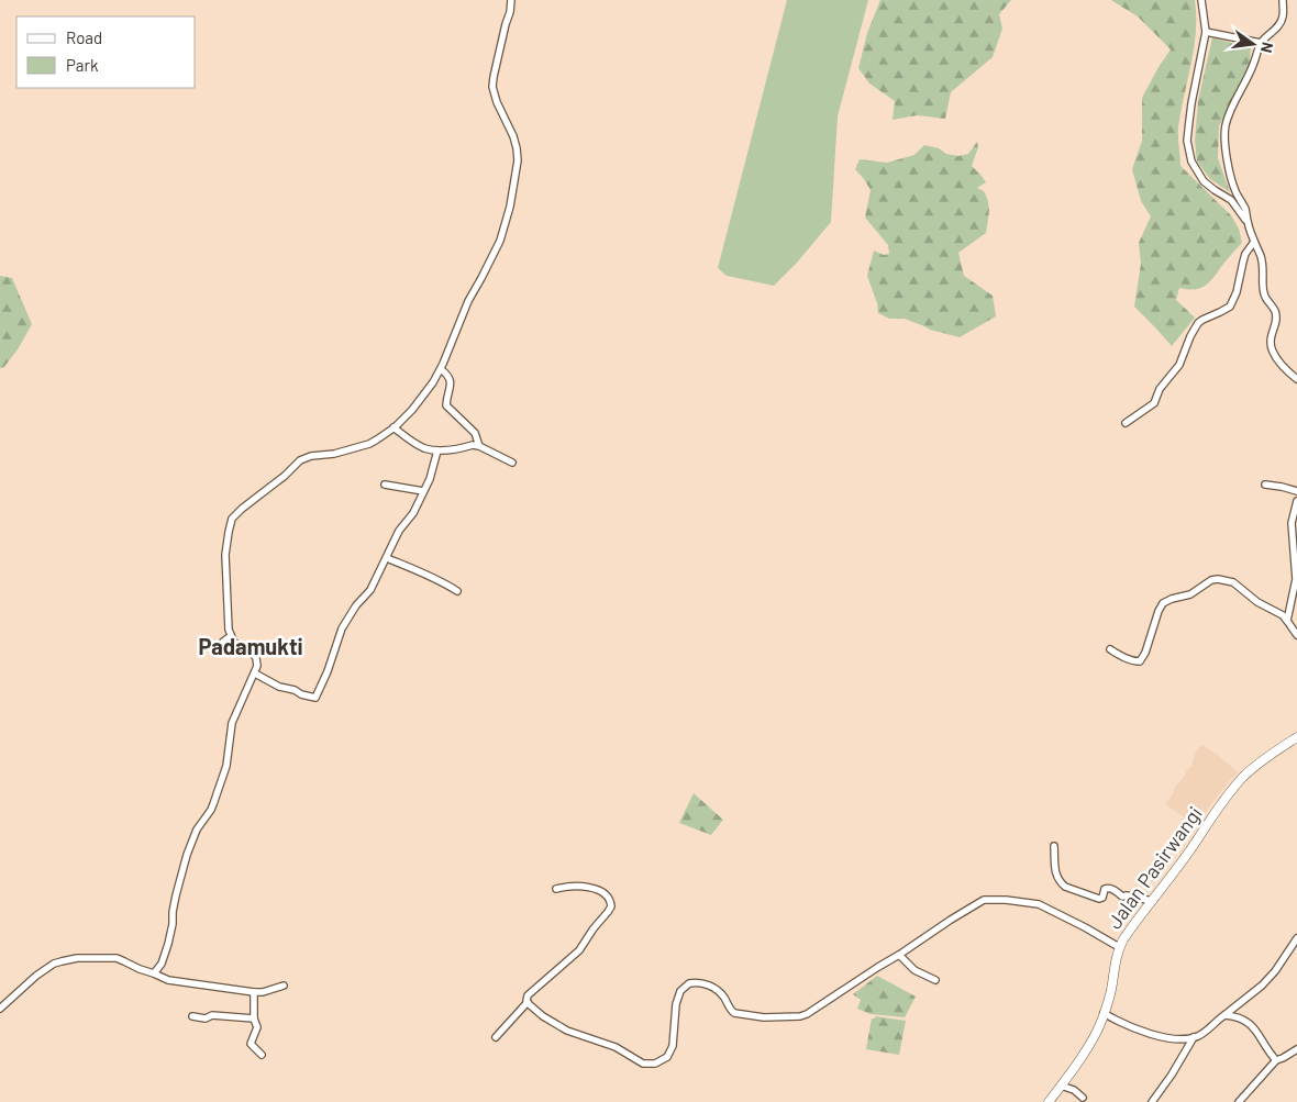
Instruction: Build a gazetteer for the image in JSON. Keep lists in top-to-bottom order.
{
  "streets": {
    "street": ["Jalan Pasirwangi"]
  },
  "districts": ["Padamukti"],
  "legend": ["Road", "Park"],
  "north": "right"
}
